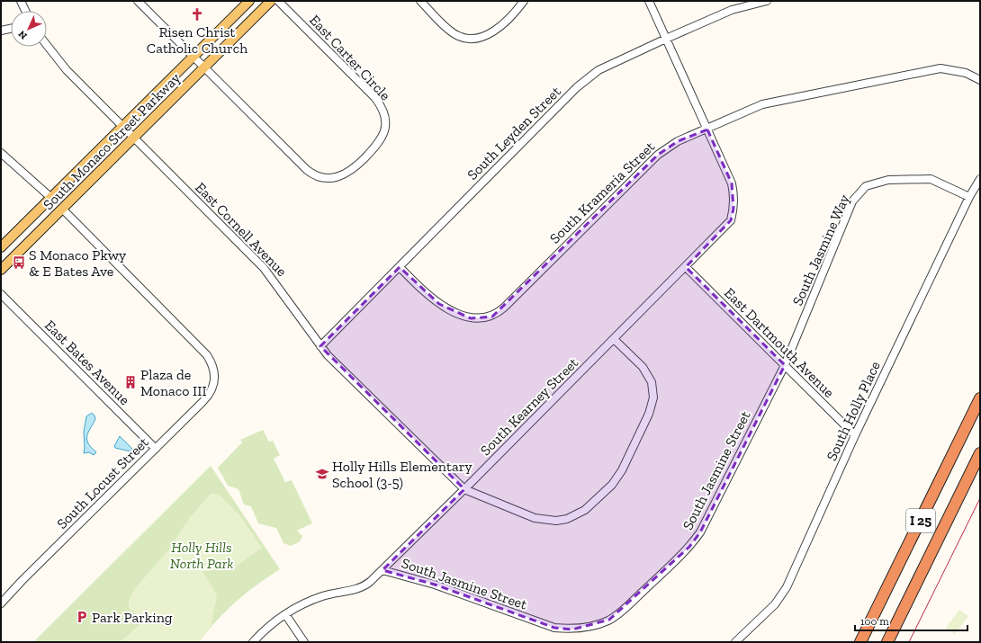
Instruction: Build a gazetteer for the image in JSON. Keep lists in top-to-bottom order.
{
  "streets": {
    "highway": ["I 25"],
    "main road": ["South Monaco Street Parkway"],
    "street": [
      "East Carter Circle",
      "South Leyden Street",
      "South Krameria Street",
      "East Cornell Avenue",
      "South Jasmine Way",
      "East Dartmouth Avenue",
      "East Bates Avenue",
      "South Kearney Street",
      "South Holly Place",
      "South Jasmine Street",
      "South Locust Street"
    ]
  },
  "crossings": [
    ["East Carter Circle", "South Monaco Street Parkway"],
    ["South Leyden Street", "South Krameria Street"],
    ["South Leyden Street", "East Cornell Avenue"],
    ["South Leyden Street", "South Kearney Street"],
    ["South Monaco Street Parkway", "East Cornell Avenue"],
    ["South Monaco Street Parkway", "South Locust Street"],
    ["South Krameria Street", "South Kearney Street"],
    ["East Cornell Avenue", "South Kearney Street"],
    ["South Jasmine Way", "East Dartmouth Avenue"],
    ["South Jasmine Way", "South Holly Place"],
    ["South Jasmine Way", "South Jasmine Street"],
    ["East Dartmouth Avenue", "South Kearney Street"],
    ["East Dartmouth Avenue", "South Holly Place"],
    ["East Dartmouth Avenue", "South Jasmine Street"],
    ["East Bates Avenue", "South Locust Street"],
    ["South Kearney Street", "South Jasmine Street"]
  ],
  "parks": ["Holly Hills North Park"],
  "places": {
    "church": ["Risen Christ Catholic Church"],
    "bus stop": ["S Monaco Pkwy & E Bates Ave"],
    "building": ["Plaza de Monaco III"],
    "school or university": ["Holly Hills Elementary School (3-5)"],
    "parking": ["Park Parking"]
  },
  "scale_bar": "100 m",
  "north": "bottom left"
}
